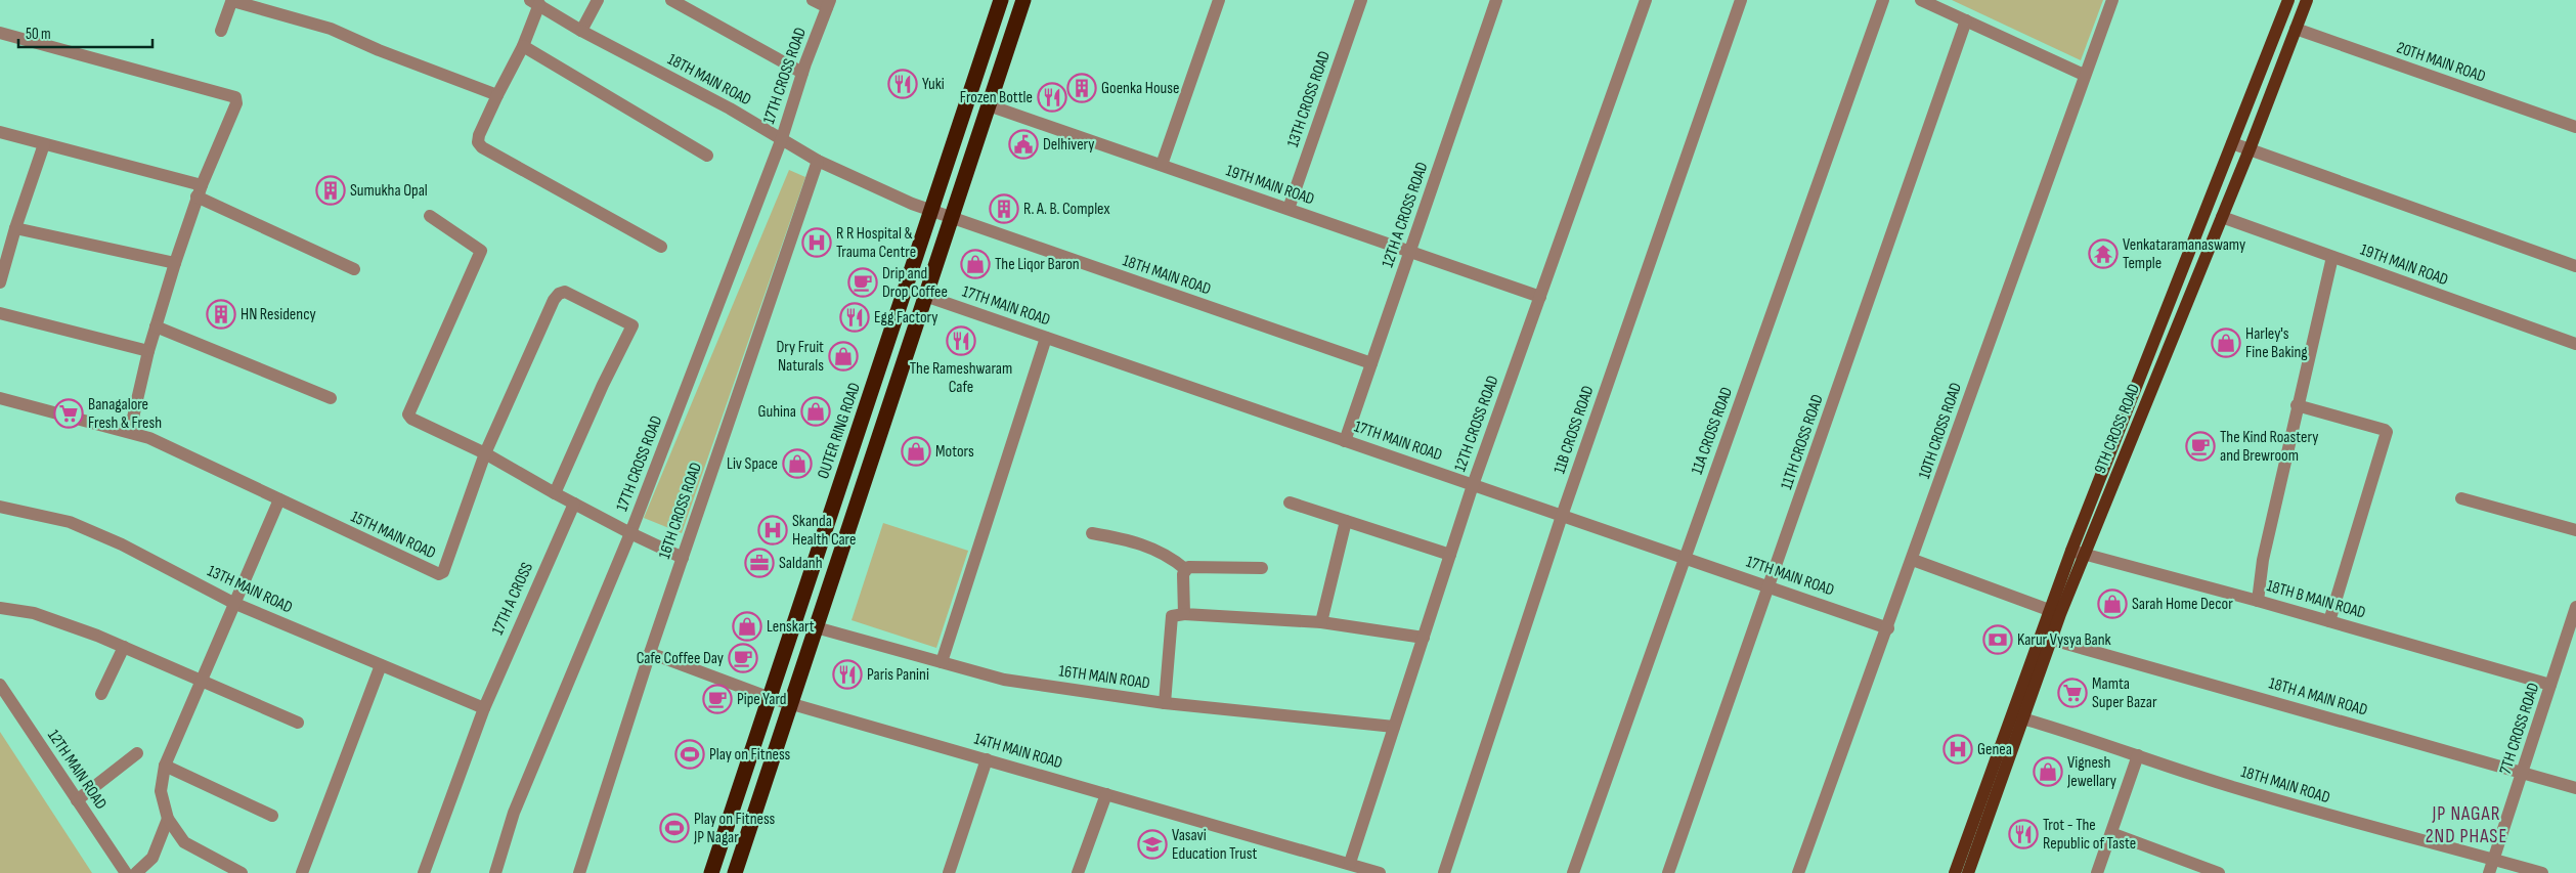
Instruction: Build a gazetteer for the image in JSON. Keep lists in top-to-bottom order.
{
  "streets": {
    "highway": ["OUTER RING ROAD"],
    "main road": ["9TH CROSS ROAD"],
    "street": [
      "20TH MAIN ROAD",
      "17TH CROSS ROAD",
      "18TH MAIN ROAD",
      "13TH CROSS ROAD",
      "19TH MAIN ROAD",
      "12TH A CROSS ROAD",
      "17TH MAIN ROAD",
      "12TH CROSS ROAD",
      "11B CROSS ROAD",
      "11A CROSS ROAD",
      "10TH CROSS ROAD",
      "11TH CROSS ROAD",
      "16TH CROSS ROAD",
      "15TH MAIN ROAD",
      "13TH MAIN ROAD",
      "17TH A CROSS",
      "18TH B MAIN ROAD",
      "16TH MAIN ROAD",
      "18TH A MAIN ROAD",
      "7TH CROSS ROAD",
      "14TH MAIN ROAD",
      "12TH MAIN ROAD"
    ]
  },
  "crossings": [
    ["20TH MAIN ROAD", "9TH CROSS ROAD"],
    ["17TH CROSS ROAD", "18TH MAIN ROAD"],
    ["17TH CROSS ROAD", "15TH MAIN ROAD"],
    ["17TH CROSS ROAD", "17TH A CROSS"],
    ["18TH MAIN ROAD", "12TH A CROSS ROAD"],
    ["18TH MAIN ROAD", "9TH CROSS ROAD"],
    ["18TH MAIN ROAD", "OUTER RING ROAD"],
    ["18TH MAIN ROAD", "16TH CROSS ROAD"],
    ["18TH MAIN ROAD", "7TH CROSS ROAD"],
    ["13TH CROSS ROAD", "19TH MAIN ROAD"],
    ["19TH MAIN ROAD", "12TH A CROSS ROAD"],
    ["19TH MAIN ROAD", "12TH CROSS ROAD"],
    ["19TH MAIN ROAD", "9TH CROSS ROAD"],
    ["12TH A CROSS ROAD", "17TH MAIN ROAD"],
    ["17TH MAIN ROAD", "12TH CROSS ROAD"],
    ["17TH MAIN ROAD", "11B CROSS ROAD"],
    ["17TH MAIN ROAD", "11A CROSS ROAD"],
    ["17TH MAIN ROAD", "10TH CROSS ROAD"],
    ["17TH MAIN ROAD", "11TH CROSS ROAD"],
    ["12TH CROSS ROAD", "16TH MAIN ROAD"],
    ["12TH CROSS ROAD", "14TH MAIN ROAD"],
    ["9TH CROSS ROAD", "18TH B MAIN ROAD"],
    ["9TH CROSS ROAD", "18TH A MAIN ROAD"],
    ["OUTER RING ROAD", "14TH MAIN ROAD"],
    ["16TH CROSS ROAD", "14TH MAIN ROAD"],
    ["13TH MAIN ROAD", "17TH A CROSS"],
    ["18TH B MAIN ROAD", "7TH CROSS ROAD"],
    ["18TH A MAIN ROAD", "7TH CROSS ROAD"]
  ],
  "districts": ["JP NAGAR 2ND PHASE"],
  "places": {
    "restaurant": [
      "Yuki",
      "Frozen Bottle",
      "Egg Factory",
      "The Rameshwaram Cafe",
      "Paris Panini",
      "Trot - The Republic of Taste"
    ],
    "building": [
      "Goenka House",
      "Sumukha Opal",
      "R. A. B. Complex",
      "HN Residency"
    ],
    "public building": ["Delhivery"],
    "hospital": ["R R Hospital & Trauma Centre", "Skanda Health Care", "Genea"],
    "temple": ["Venkataramanaswamy Temple"],
    "shop": [
      "The Liqor Baron",
      "Harley's Fine Baking",
      "Dry Fruit Naturals",
      "Guhina",
      "Motors",
      "Liv Space",
      "Sarah Home Decor",
      "Lenskart",
      "Vignesh Jewellary"
    ],
    "cafe": [
      "Drip and Drop Coffee",
      "The Kind Roastery and Brewroom",
      "Cafe Coffee Day",
      "Pipe Yard"
    ],
    "supermarket": ["Banagalore Fresh & Fresh", "Mamta Super Bazar"],
    "office": ["Saldanh"],
    "bank": ["Karur Vysya Bank"],
    "sports": ["Play on Fitness", "Play on Fitness JP Nagar"],
    "school or university": ["Vasavi Education Trust"]
  },
  "scale_bar": "50 m"
}
